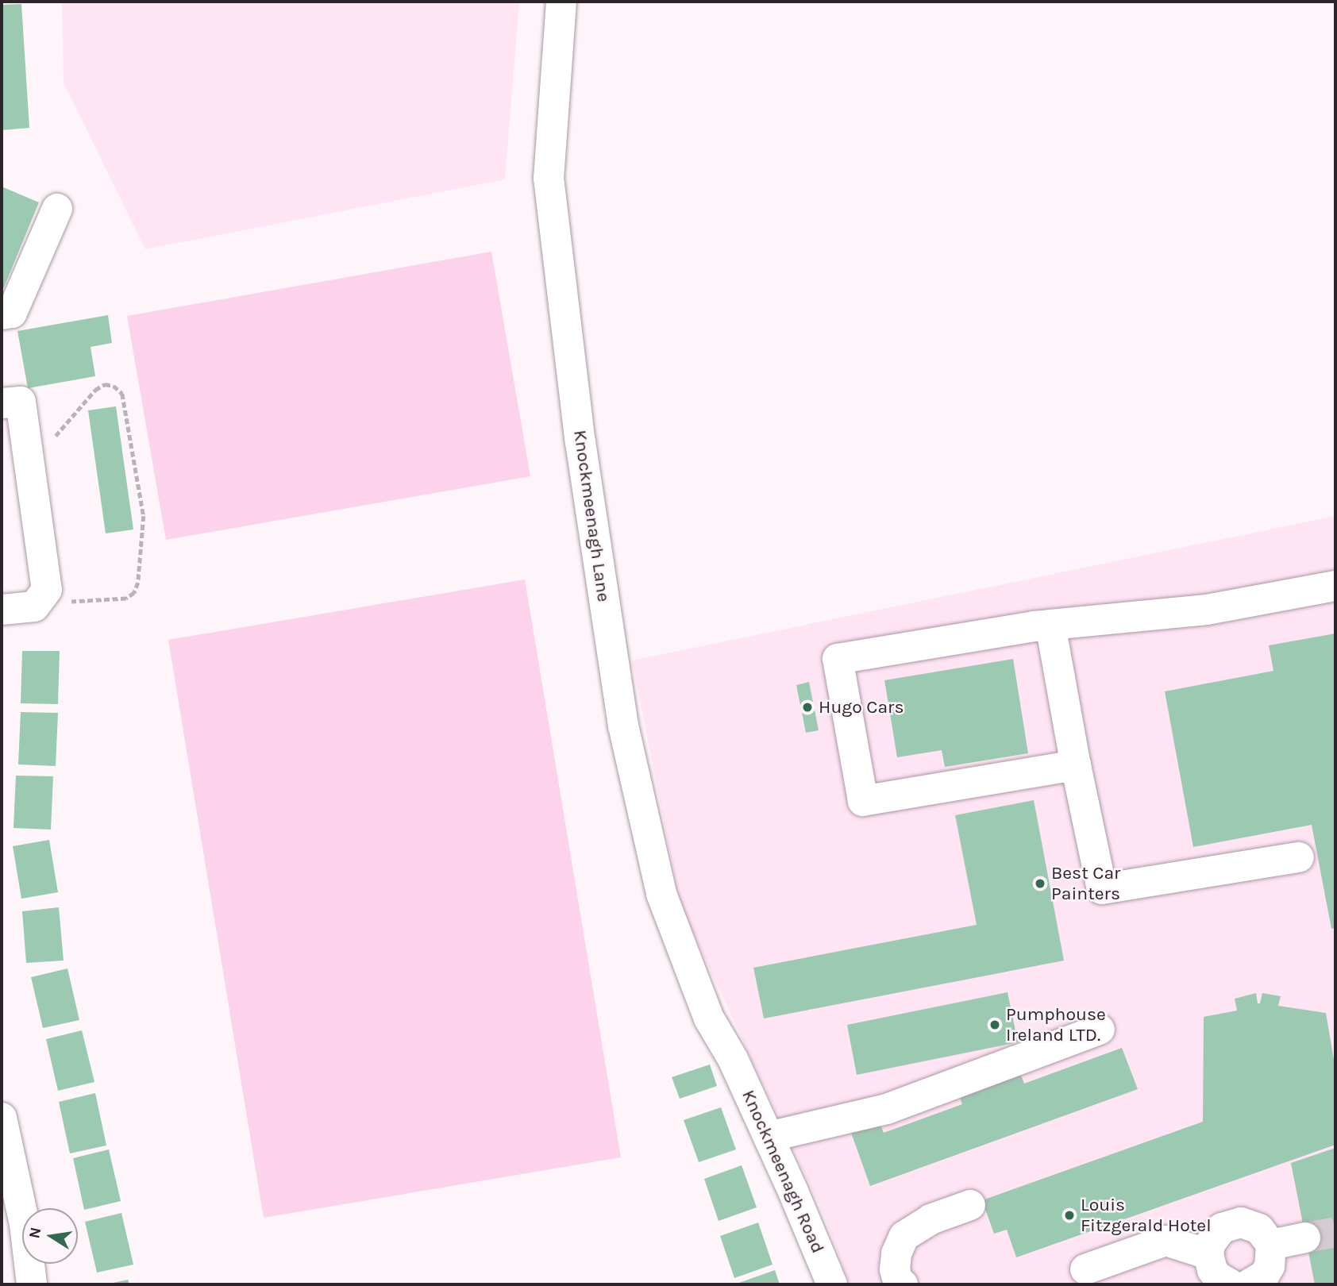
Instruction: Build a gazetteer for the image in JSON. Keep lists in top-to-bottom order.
{
  "streets": {
    "street": ["Knockmeenagh Lane", "Knockmeenagh Road"]
  },
  "crossings": [
    ["Knockmeenagh Lane", "Knockmeenagh Road"]
  ],
  "places": [
    "Hugo Cars",
    "Best Car Painters",
    "Pumphouse Ireland LTD.",
    "Louis Fitzgerald Hotel"
  ],
  "north": "left"
}
